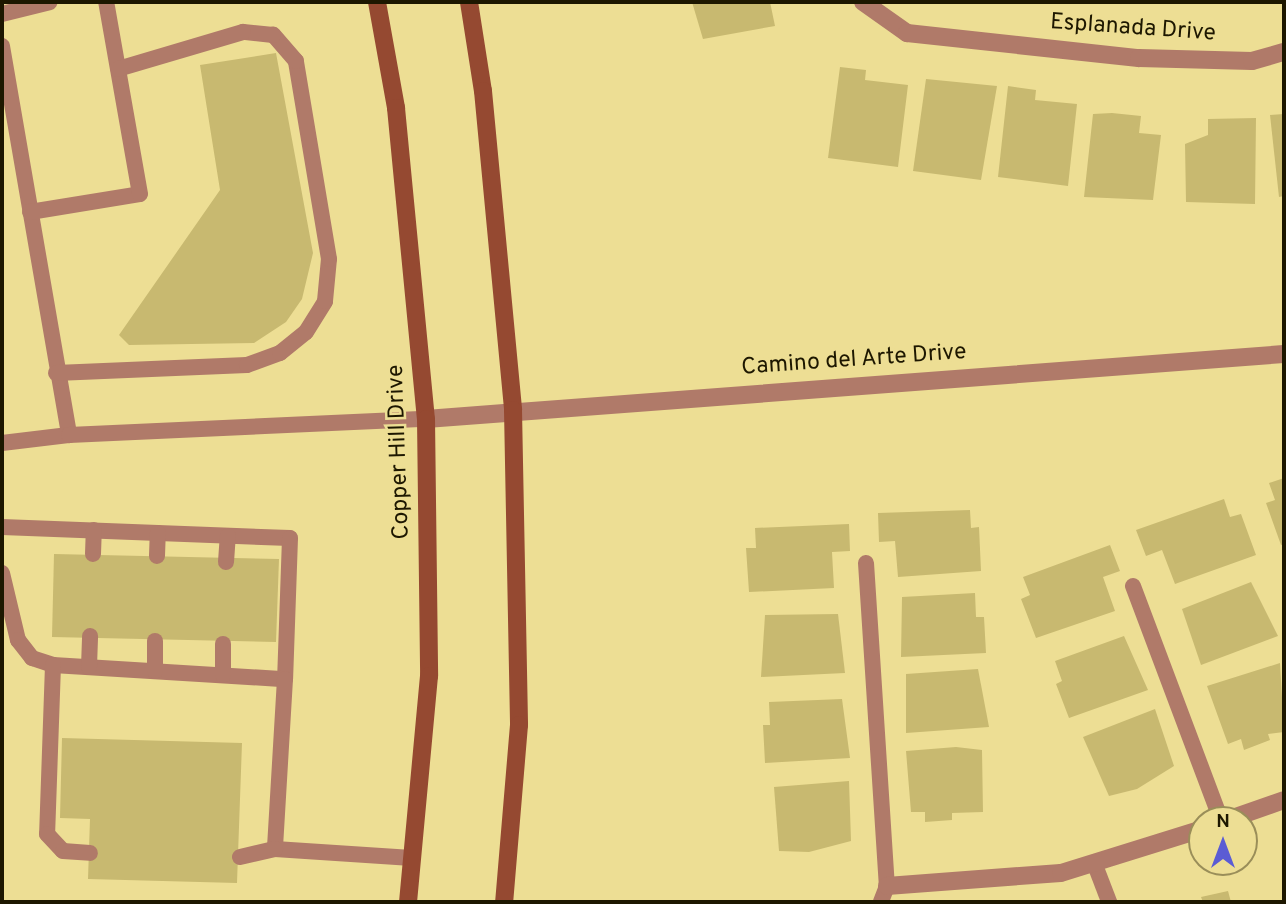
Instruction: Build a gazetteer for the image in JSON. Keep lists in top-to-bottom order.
{
  "streets": {
    "main road": ["Copper Hill Drive"],
    "street": ["Esplanada Drive", "Camino del Arte Drive"]
  },
  "crossings": [
    ["Camino del Arte Drive", "Copper Hill Drive"]
  ],
  "north": "top"
}
